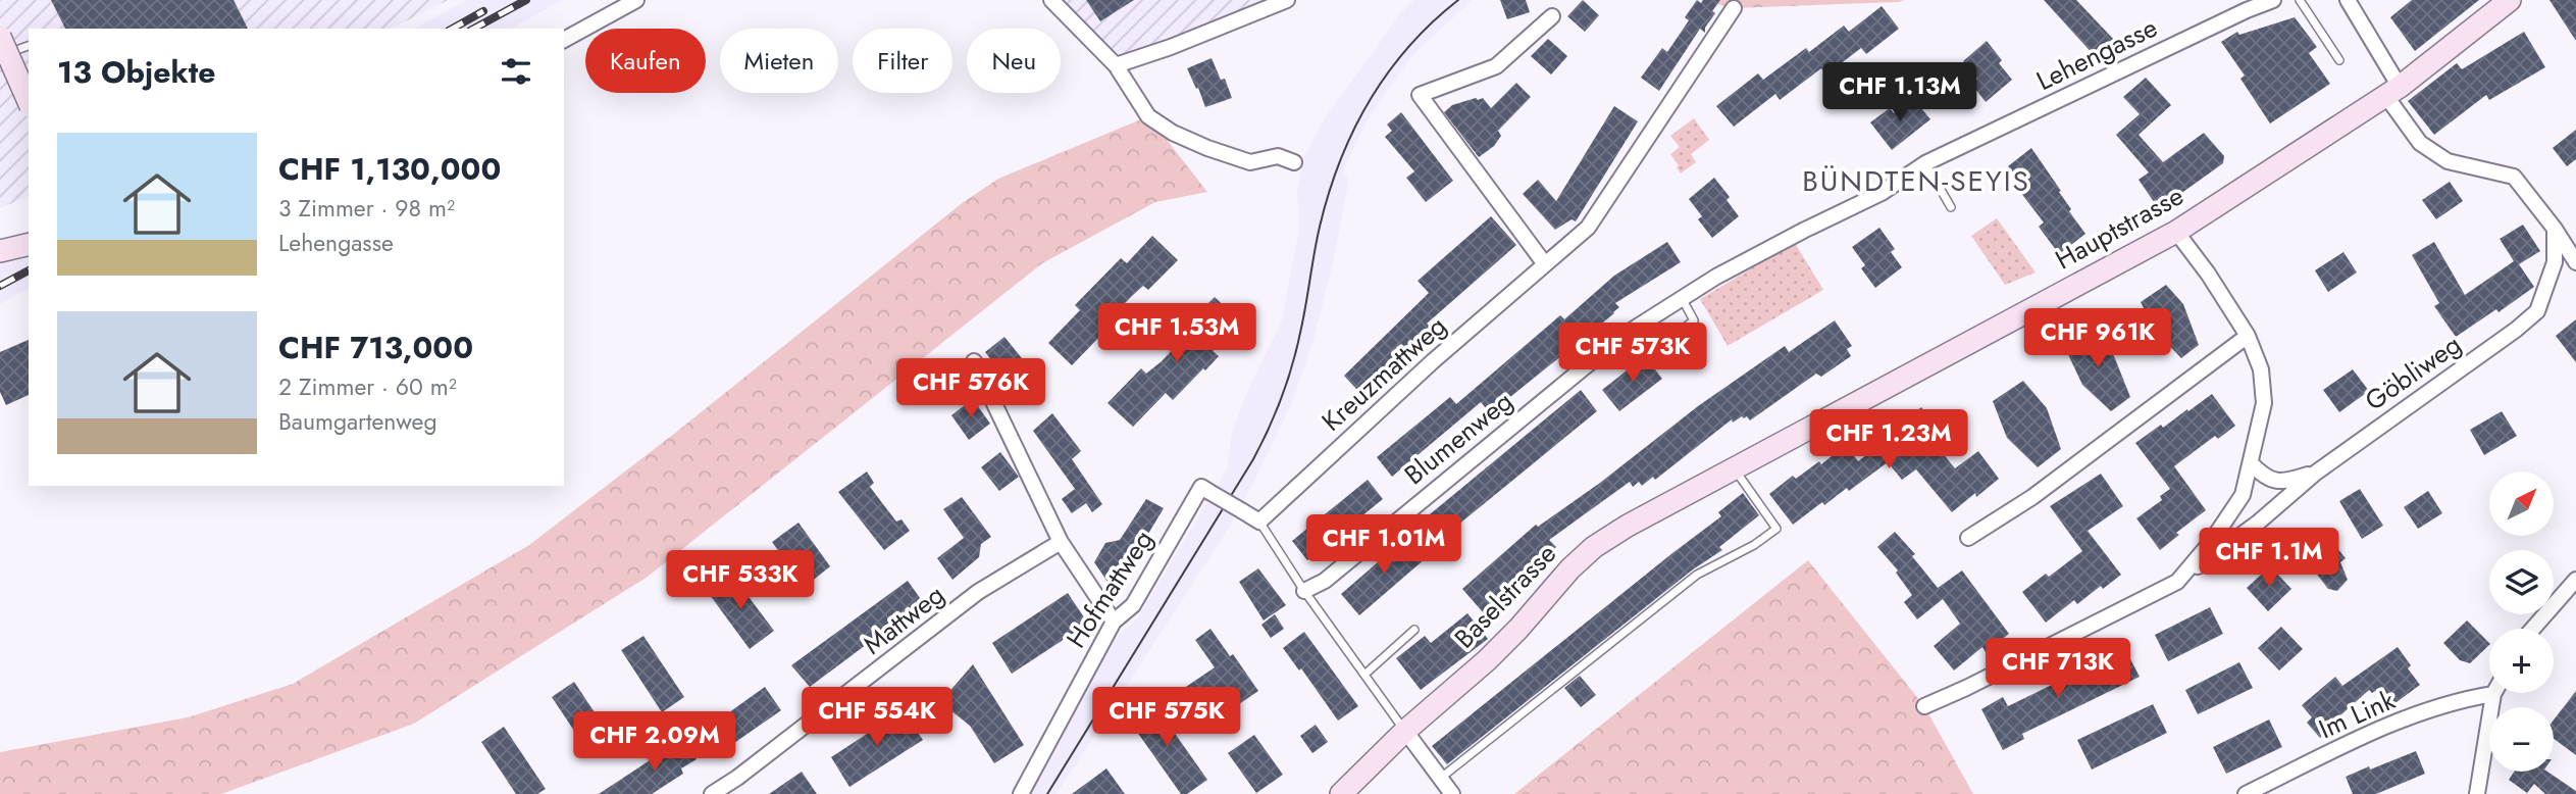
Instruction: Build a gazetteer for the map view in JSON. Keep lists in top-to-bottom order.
{
  "streets": {
    "main road": ["Hauptstrasse", "Baselstrasse"],
    "street": [
      "Lehengasse",
      "Göbliweg",
      "Kreuzmattweg",
      "Blumenweg",
      "Hofmattweg",
      "Mattweg",
      "Im Link"
    ]
  },
  "crossings": [
    ["Lehengasse", "Blumenweg"],
    ["Hauptstrasse", "Baselstrasse"],
    ["Kreuzmattweg", "Hofmattweg"]
  ],
  "districts": ["BÜNDTEN-SEYIS"],
  "north": "top right",
  "page": {
    "chip": [
      "Kaufen",
      "Mieten",
      "Filter",
      "Neu"
    ],
    "heading": "13 Objekte",
    "price": [
      "CHF 1.13M",
      "CHF 1.53M",
      "CHF 961K",
      "CHF 573K",
      "CHF 576K",
      "CHF 1.23M",
      "CHF 1.01M",
      "CHF 1.1M",
      "CHF 533K",
      "CHF 713K",
      "CHF 554K",
      "CHF 575K",
      "CHF 2.09M"
    ],
    "list": [
      {
        "name": "CHF 1,130,000",
        "note": "3 Zimmer · 98 m² · Lehengasse"
      },
      {
        "name": "CHF 713,000",
        "note": "2 Zimmer · 60 m² · Baumgartenweg"
      }
    ],
    "map_buttons": ["+", "−"]
  }
}
